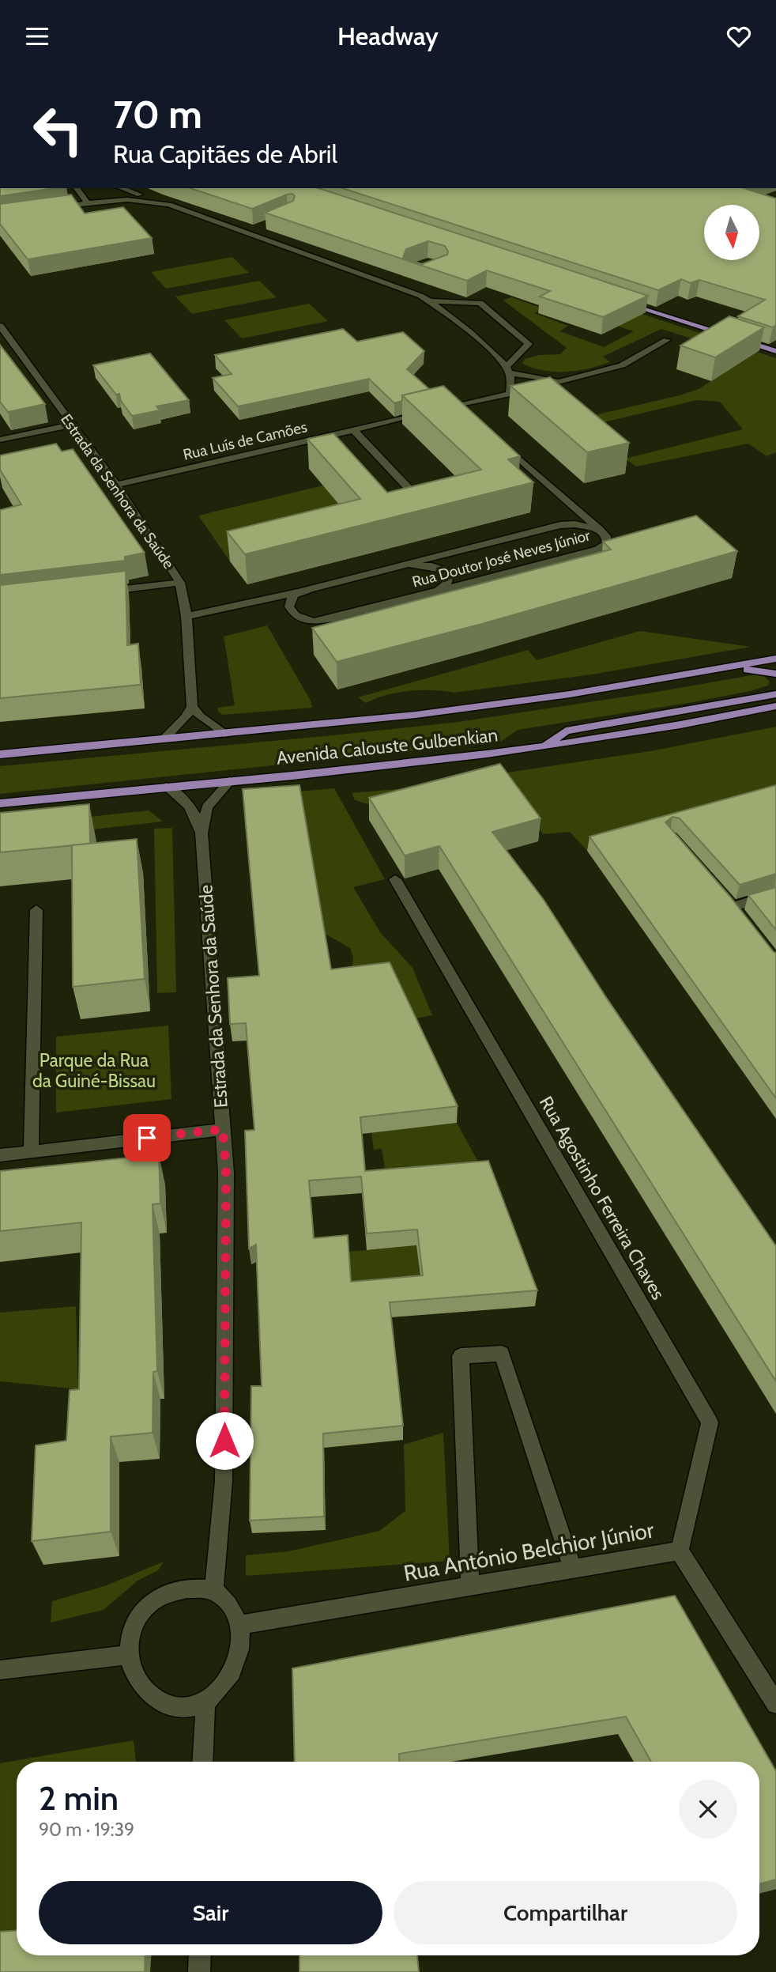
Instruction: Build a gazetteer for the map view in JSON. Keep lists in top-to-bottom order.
{
  "streets": {
    "main road": ["Avenida Calouste Gulbenkian"],
    "street": [
      "Rua Luís de Camões",
      "Estrada da Senhora da Saúde",
      "Rua Doutor José Neves Júnior",
      "Rua Agostinho Ferreira Chaves",
      "Rua António Belchior Júnior"
    ]
  },
  "crossings": [
    ["Rua Luís de Camões", "Estrada da Senhora da Saúde"],
    ["Estrada da Senhora da Saúde", "Rua Doutor José Neves Júnior"],
    ["Estrada da Senhora da Saúde", "Rua António Belchior Júnior"],
    ["Rua Agostinho Ferreira Chaves", "Rua António Belchior Júnior"]
  ],
  "parks": ["Parque da Rua da Guiné-Bissau"],
  "north": "bottom",
  "page": {
    "header": "Headway",
    "turn": ["70 m", "Rua Capitães de Abril"],
    "heading": ["2 min", "90 m · 19:39"],
    "buttons": ["Sair", "Compartilhar"]
  }
}
